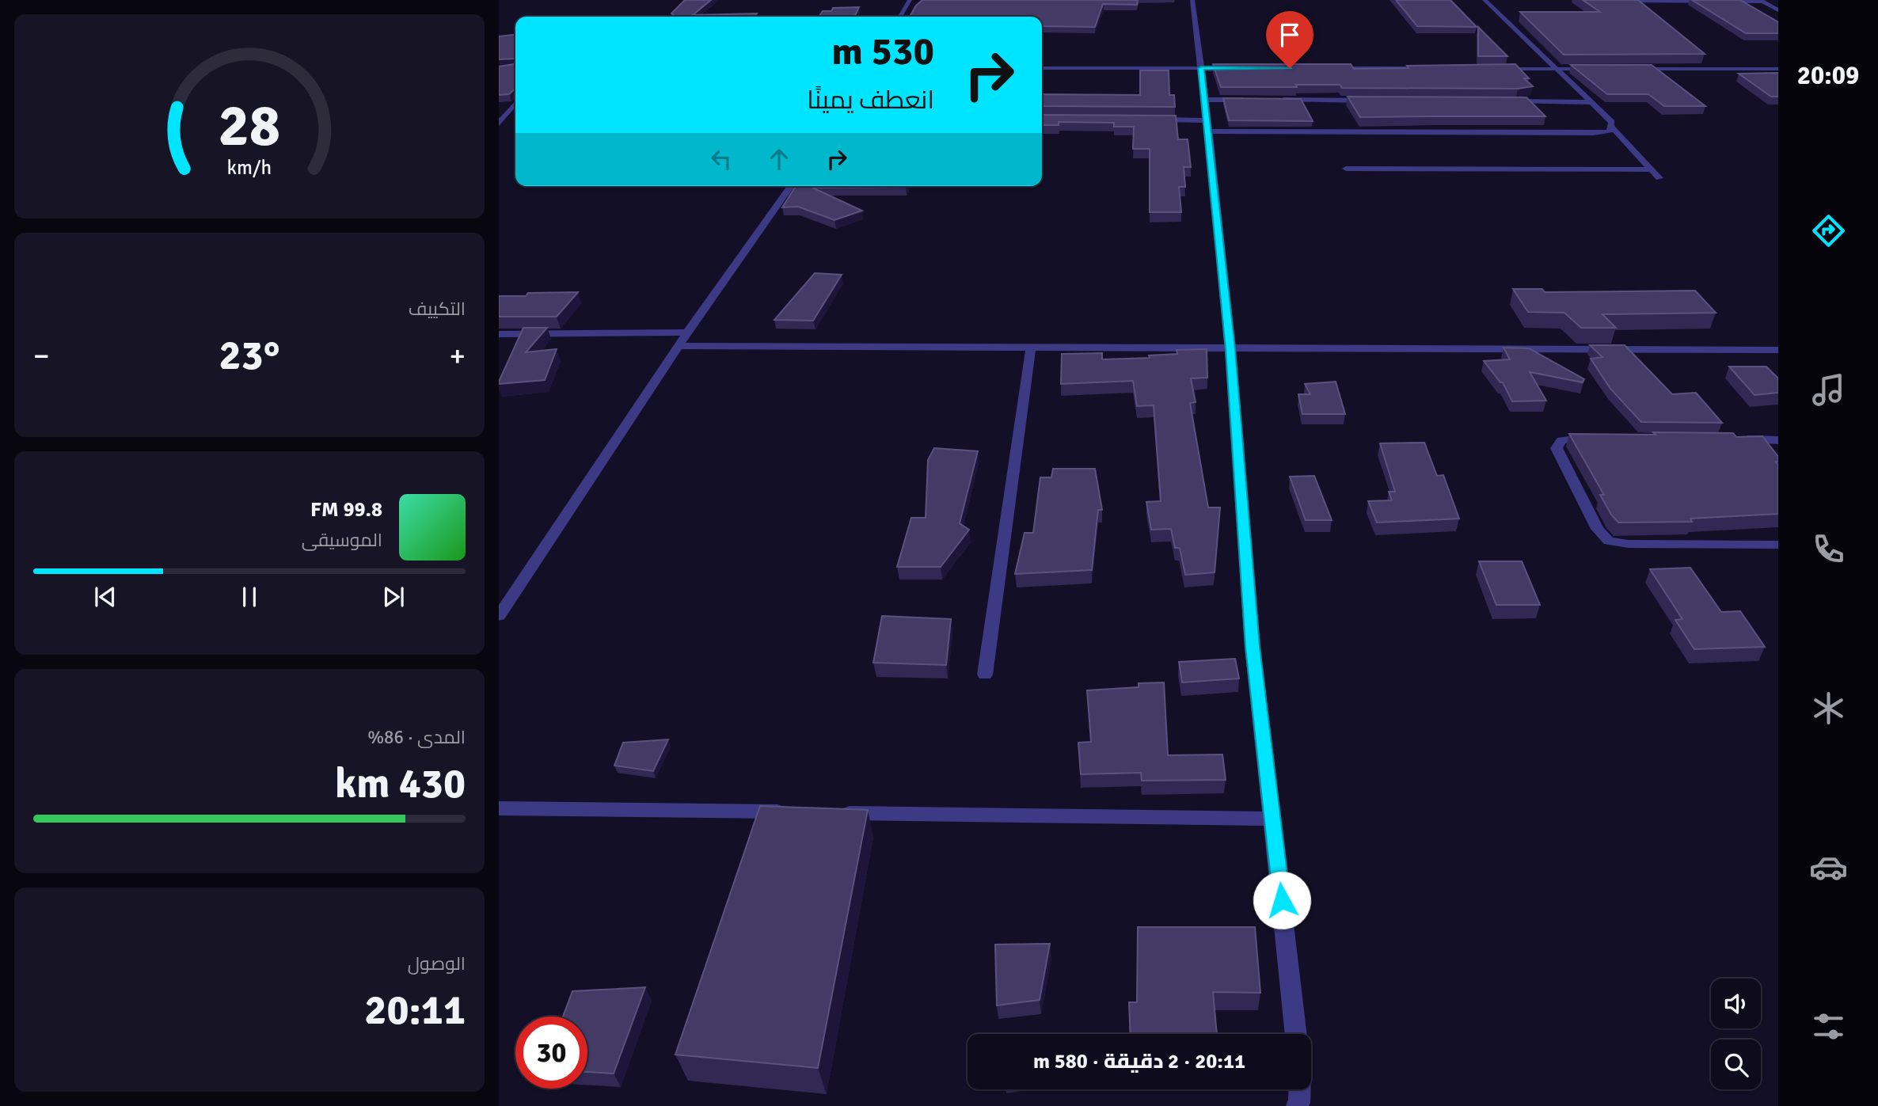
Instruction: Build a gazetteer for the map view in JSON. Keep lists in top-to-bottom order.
{
  "page": {
    "tabs": "20:09",
    "turn": ["530 m", "انعطف يمينًا"],
    "tile": [
      "التكييف",
      ["المدى · 86%", "430 km"],
      ["الوصول", "20:11"]
    ],
    "heat": ["−", "23°", "+"],
    "song": ["99.8 FM", "الموسيقى"],
    "limit": "30",
    "trip": "20:11 · 2 دقيقة · 580 m",
    "gauge": ["28", "km/h"]
  }
}
